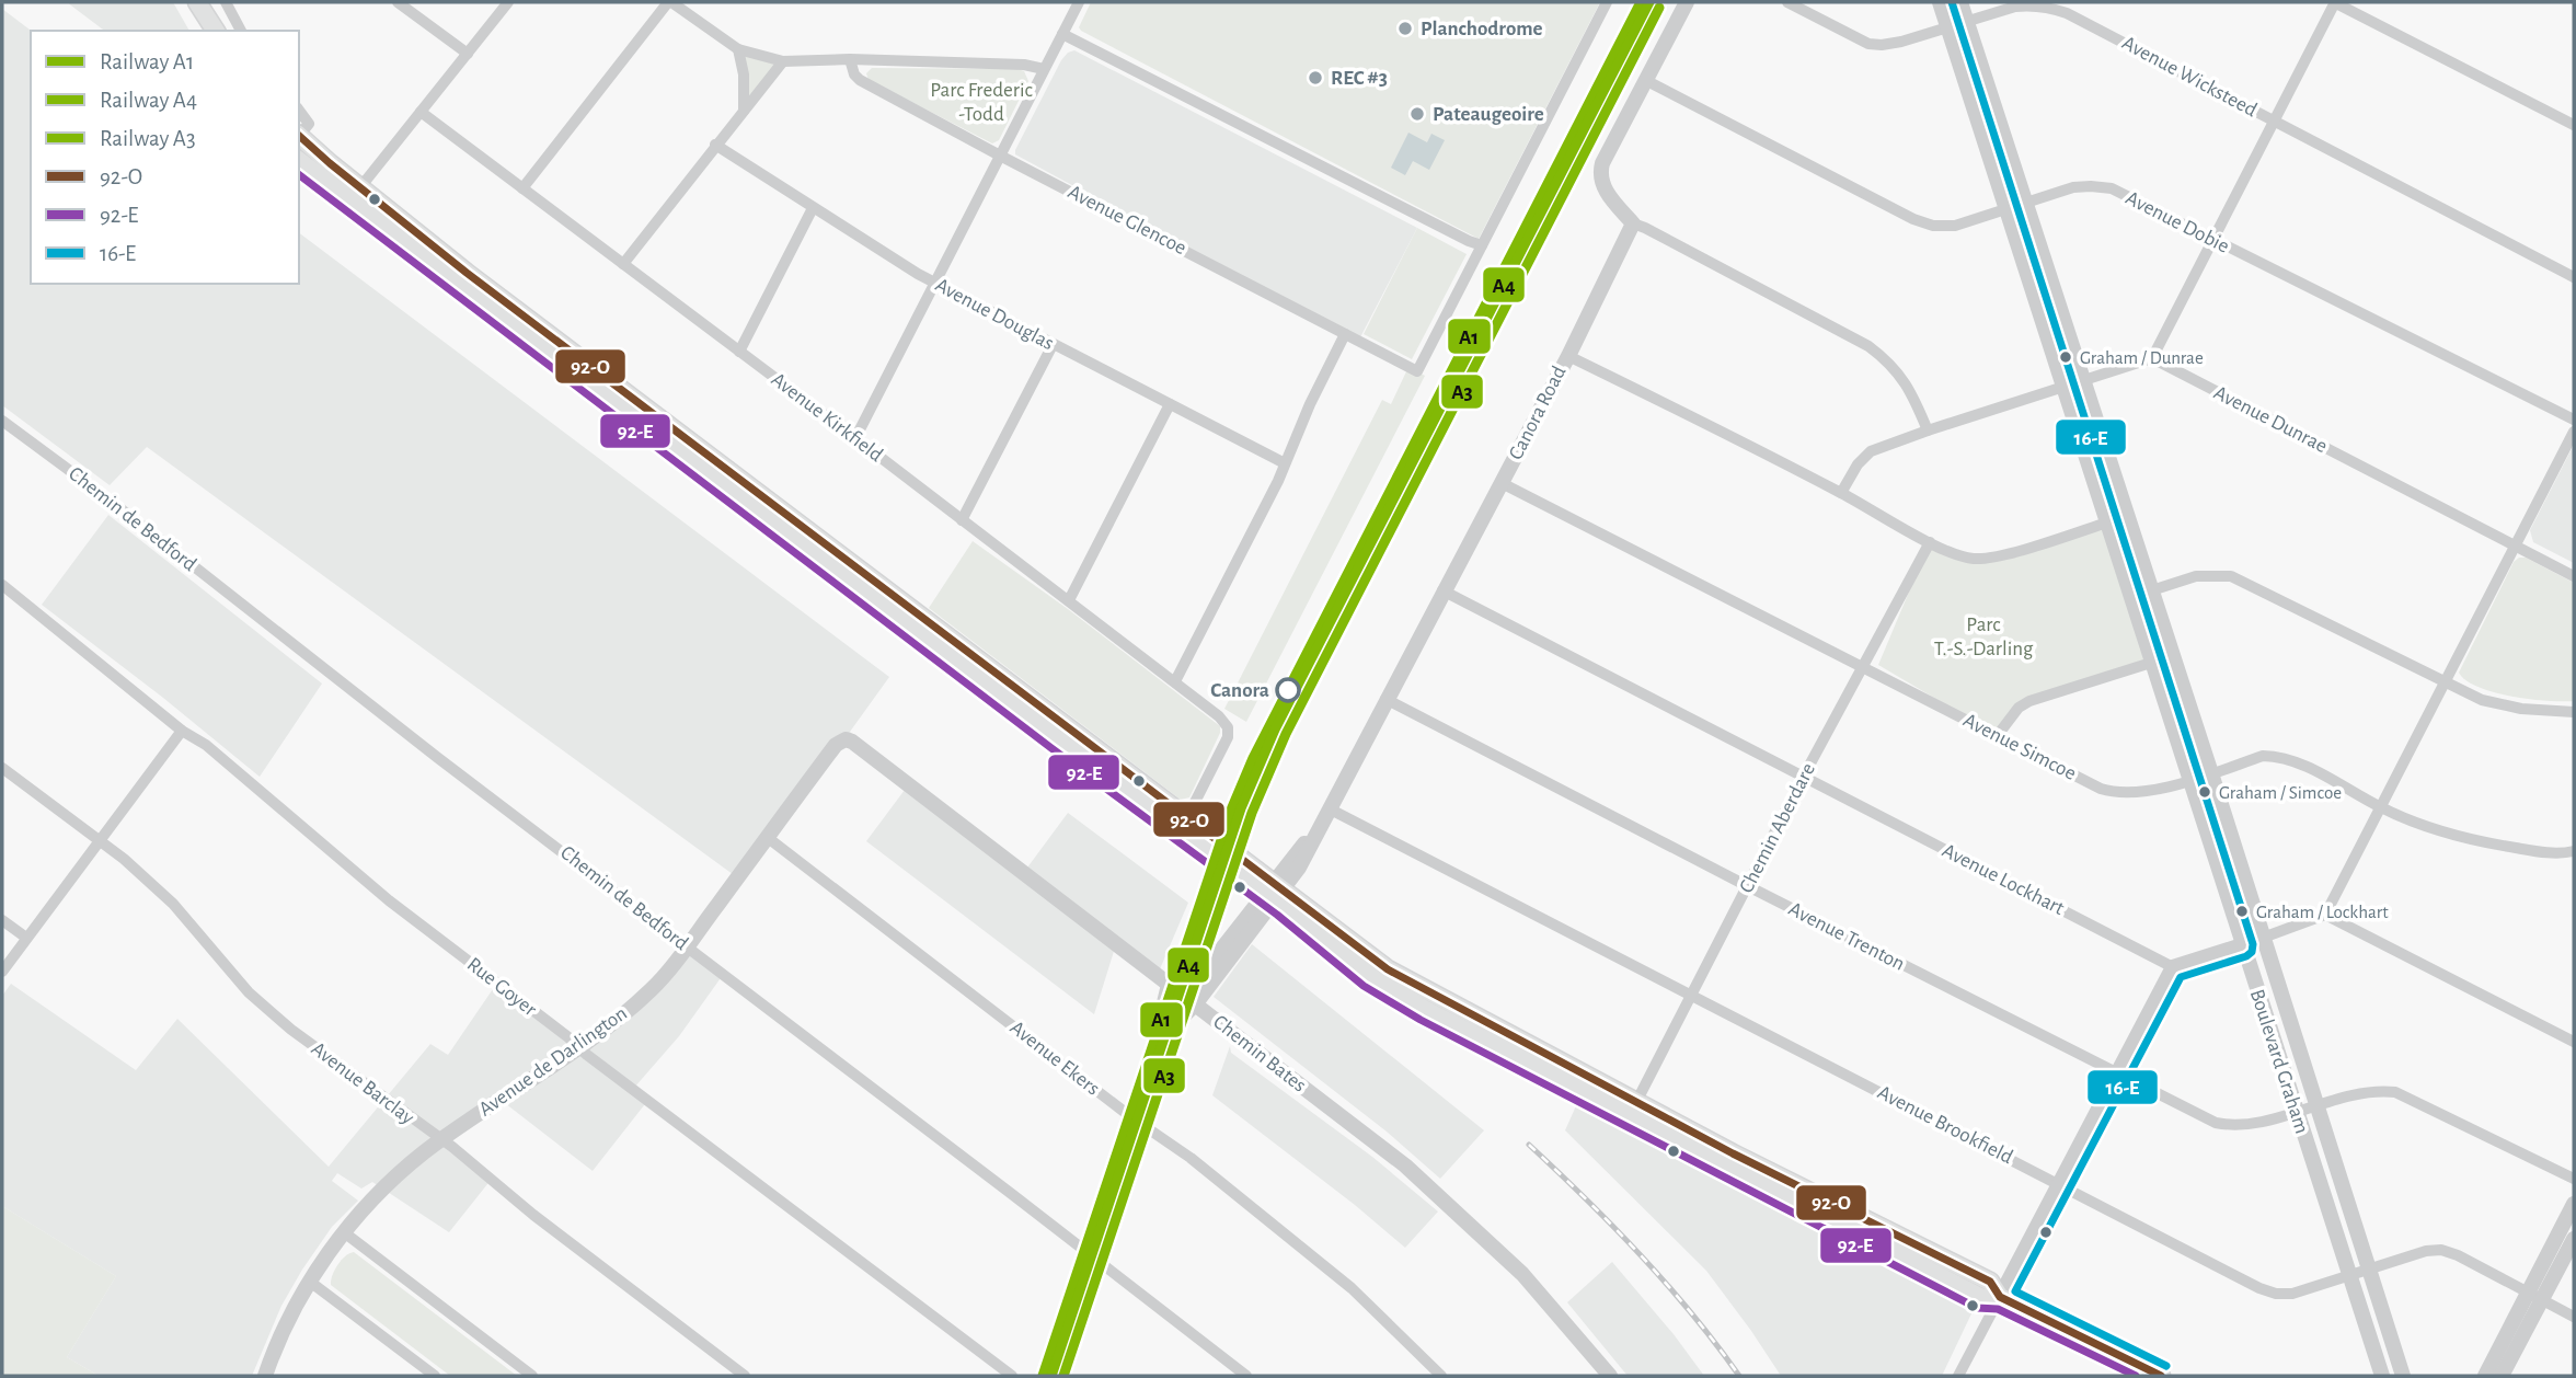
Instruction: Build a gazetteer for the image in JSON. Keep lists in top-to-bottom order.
{
  "streets": {
    "street": [
      "Avenue Wicksteed",
      "Avenue Glencoe",
      "Avenue Dobie",
      "Avenue Douglas",
      "Canora Road",
      "Avenue Kirkfield",
      "Avenue Dunrae",
      "Chemin de Bedford",
      "Avenue Simcoe",
      "Chemin Aberdare",
      "Avenue Lockhart",
      "Avenue Trenton",
      "Rue Goyer",
      "Chemin Bates",
      "Avenue Ekers",
      "Avenue de Darlington",
      "Boulevard Graham",
      "Avenue Barclay",
      "Avenue Brookfield"
    ]
  },
  "crossings": [
    ["Avenue Wicksteed", "Boulevard Graham"],
    ["Avenue Dobie", "Boulevard Graham"],
    ["Canora Road", "Avenue Simcoe"],
    ["Canora Road", "Avenue Lockhart"],
    ["Canora Road", "Avenue Trenton"],
    ["Canora Road", "Chemin Bates"],
    ["Canora Road", "Avenue Brookfield"],
    ["Chemin de Bedford", "Avenue de Darlington"],
    ["Avenue Simcoe", "Chemin Aberdare"],
    ["Avenue Simcoe", "Boulevard Graham"],
    ["Chemin Aberdare", "Avenue Lockhart"],
    ["Chemin Aberdare", "Avenue Trenton"],
    ["Chemin Aberdare", "Avenue Brookfield"],
    ["Avenue Trenton", "Boulevard Graham"],
    ["Rue Goyer", "Avenue de Darlington"],
    ["Chemin Bates", "Avenue de Darlington"],
    ["Avenue Ekers", "Avenue de Darlington"],
    ["Avenue de Darlington", "Avenue Barclay"],
    ["Boulevard Graham", "Avenue Brookfield"]
  ],
  "parks": ["Parc Frederic -Todd", "Parc T.-S.-Darling"],
  "places": [
    "Planchodrome",
    "REC #3",
    "Pateaugeoire",
    "Graham / Dunrae",
    "Canora",
    "Graham / Simcoe",
    "Graham / Lockhart"
  ],
  "lines": [
    "rail line A1",
    "rail line A4",
    "transit line 16-E",
    "rail line A3",
    "transit line 92-O",
    "transit line 92-E"
  ],
  "legend": [
    "Railway A1",
    "Railway A4",
    "Railway A3",
    "92-O",
    "92-E",
    "16-E"
  ]
}
